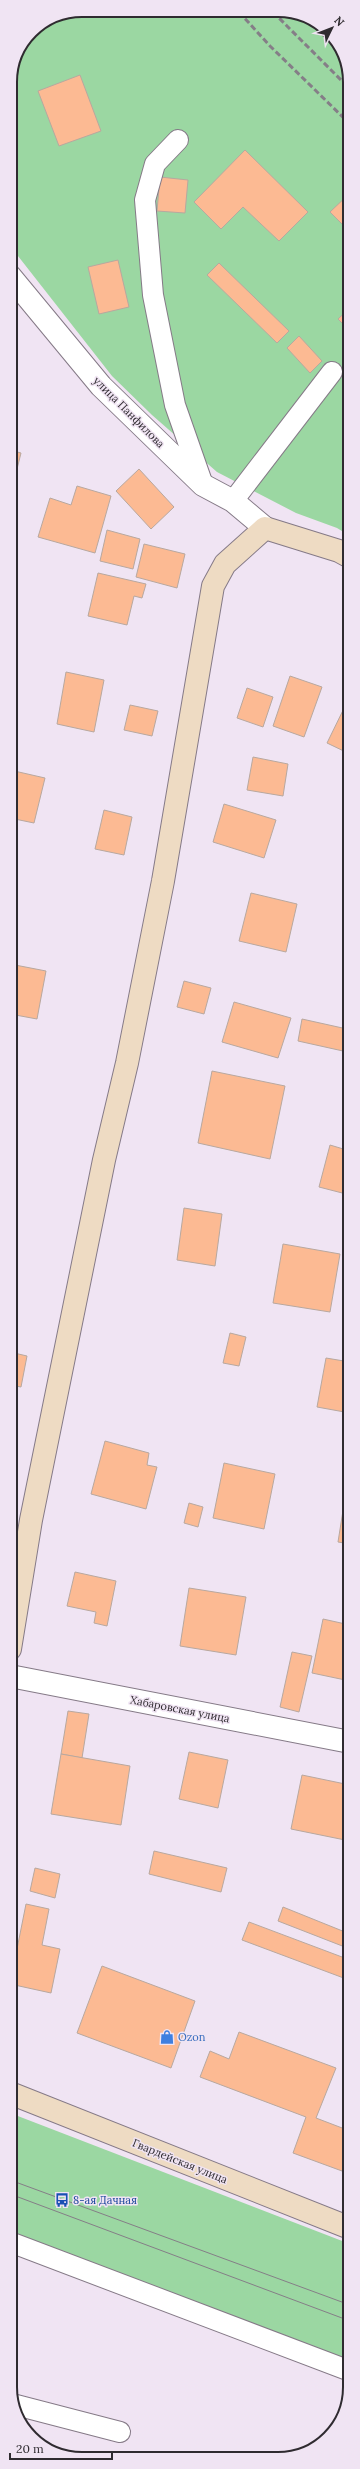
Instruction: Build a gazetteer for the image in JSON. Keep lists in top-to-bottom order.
{
  "streets": {
    "main road": ["Гвардейская улица"],
    "street": ["улица Панфилова", "Хабаровская улица"]
  },
  "places": {
    "shop": ["Ozon"],
    "bus stop": ["8-ая Дачная"]
  },
  "scale_bar": "20 m",
  "north": "top right"
}
